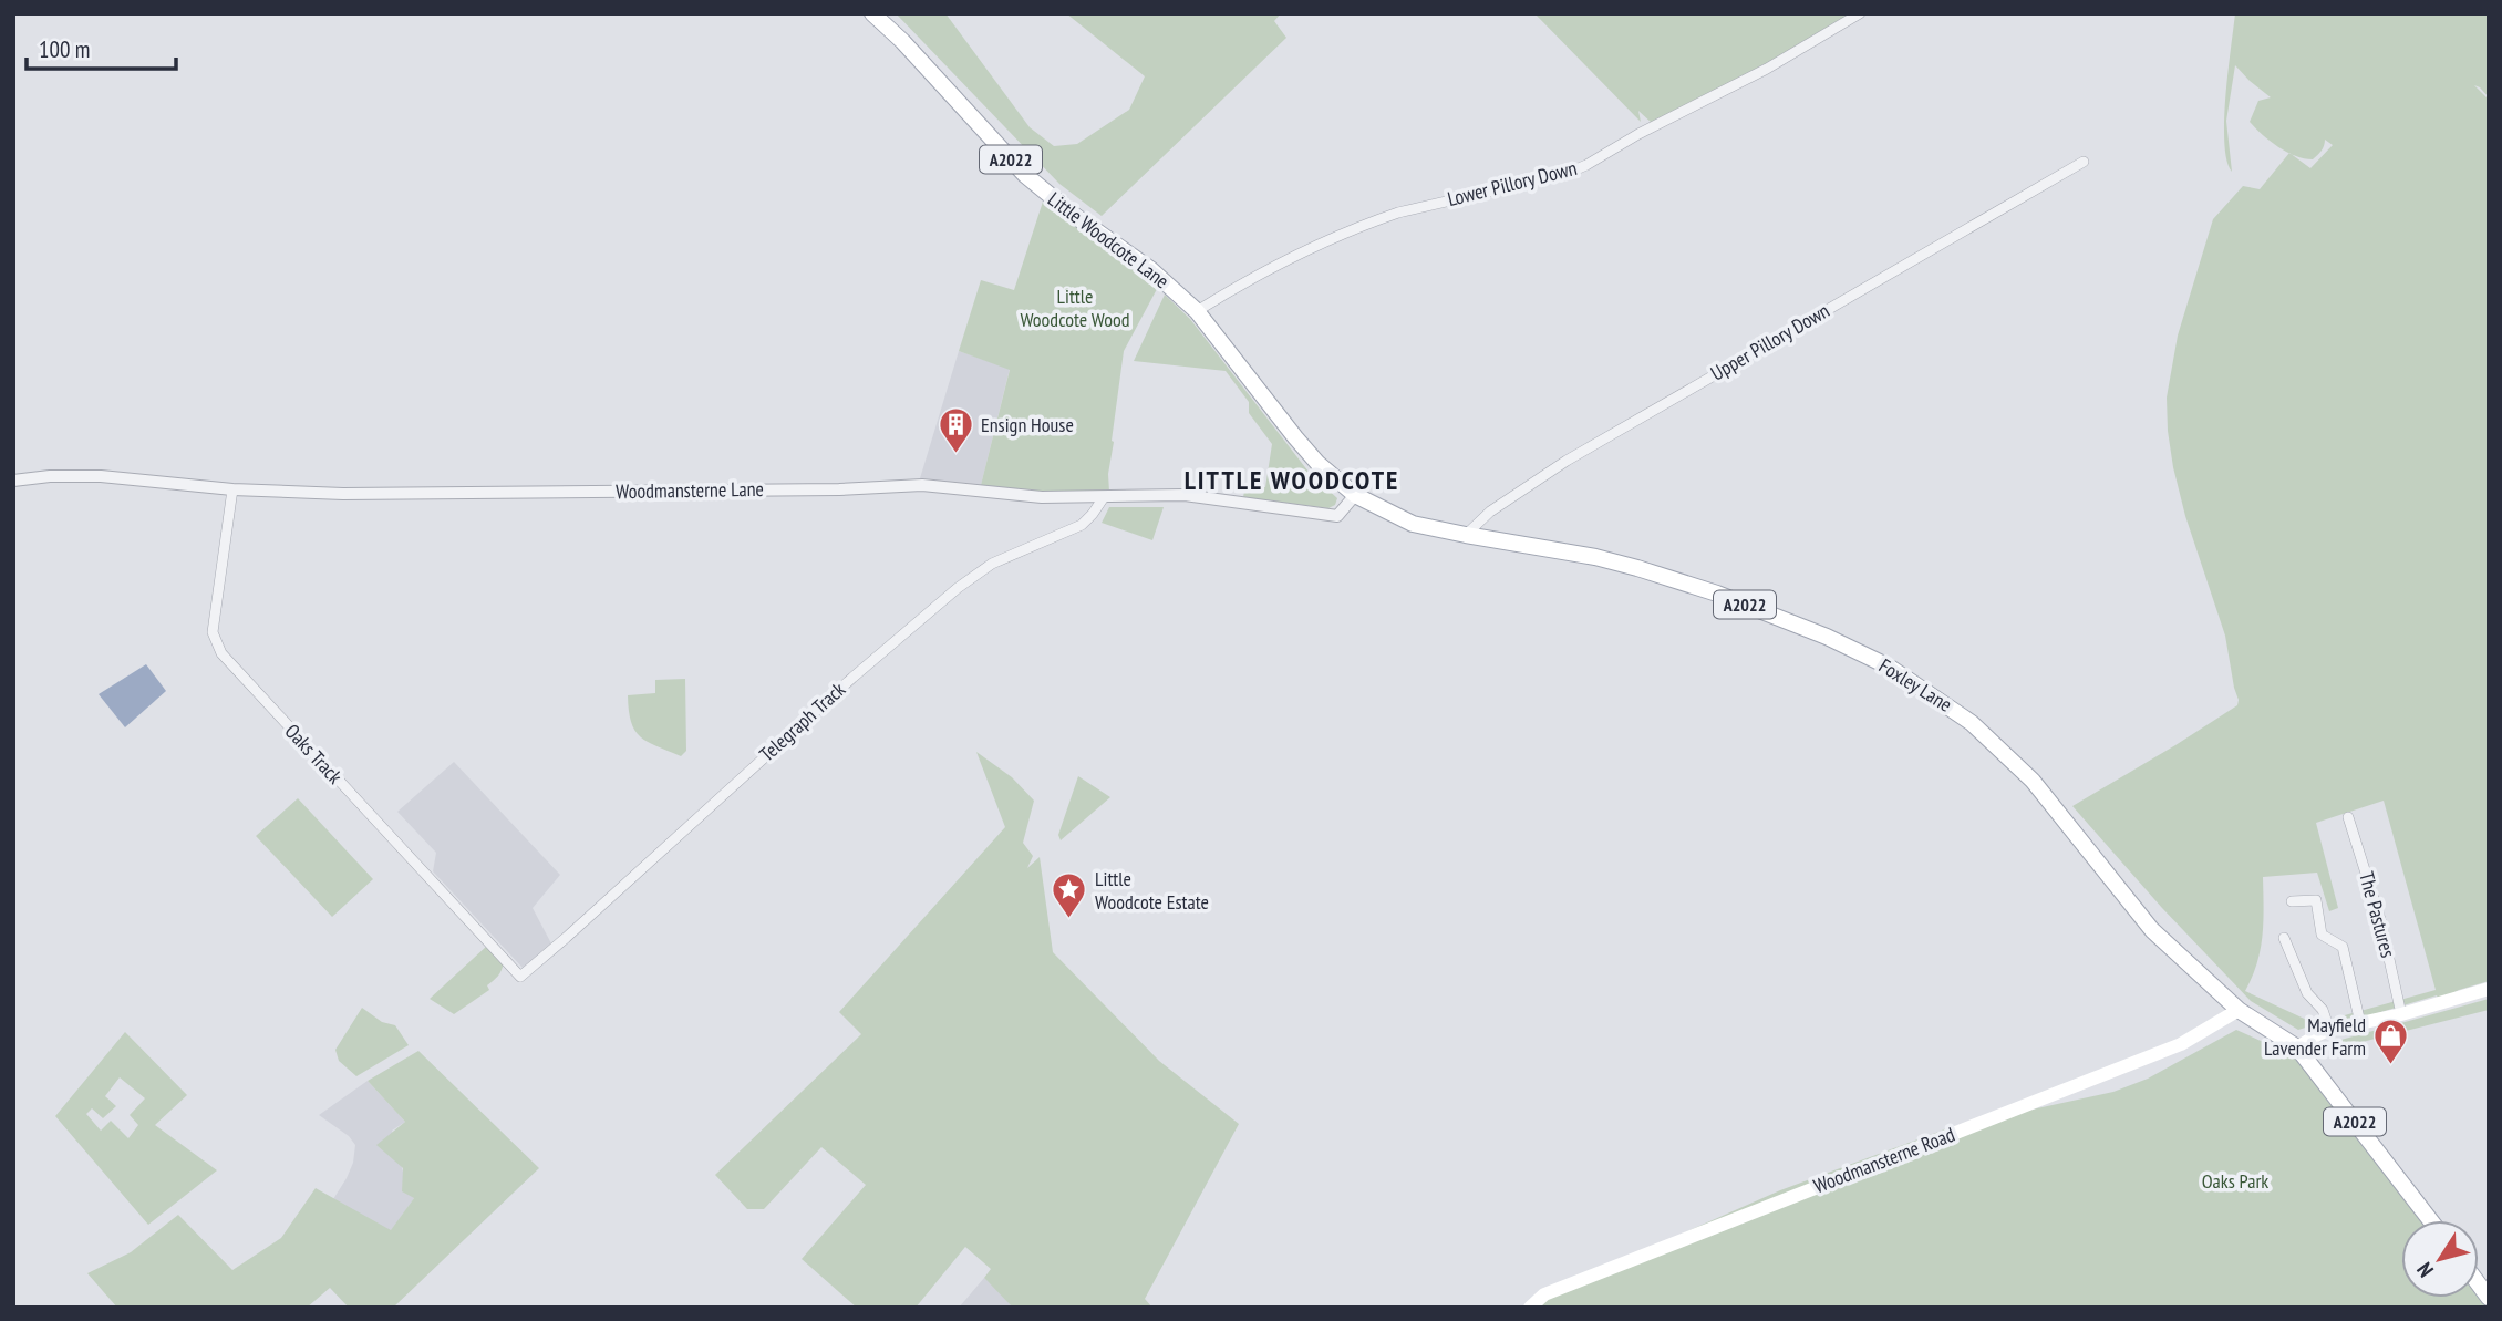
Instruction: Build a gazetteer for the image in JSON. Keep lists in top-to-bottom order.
{
  "streets": {
    "main road": [
      "A2022",
      "Little Woodcote Lane",
      "Foxley Lane",
      "Woodmansterne Road"
    ],
    "street": [
      "Lower Pillory Down",
      "Upper Pillory Down",
      "Woodmansterne Lane",
      "Telegraph Track",
      "Oaks Track",
      "The Pastures"
    ]
  },
  "crossings": [
    ["A2022", "Foxley Lane"],
    ["Lower Pillory Down", "Little Woodcote Lane"],
    ["Little Woodcote Lane", "Woodmansterne Lane"],
    ["Little Woodcote Lane", "Foxley Lane"],
    ["Upper Pillory Down", "Foxley Lane"],
    ["Woodmansterne Lane", "Telegraph Track"],
    ["Woodmansterne Lane", "Oaks Track"],
    ["Foxley Lane", "Woodmansterne Road"],
    ["Telegraph Track", "Oaks Track"]
  ],
  "districts": ["LITTLE WOODCOTE"],
  "parks": ["Little Woodcote Wood", "Oaks Park"],
  "places": {
    "building": ["Ensign House"],
    "place": ["Little Woodcote Estate"],
    "shop": ["Mayfield Lavender Farm"]
  },
  "scale_bar": "100 m",
  "north": "bottom left"
}
